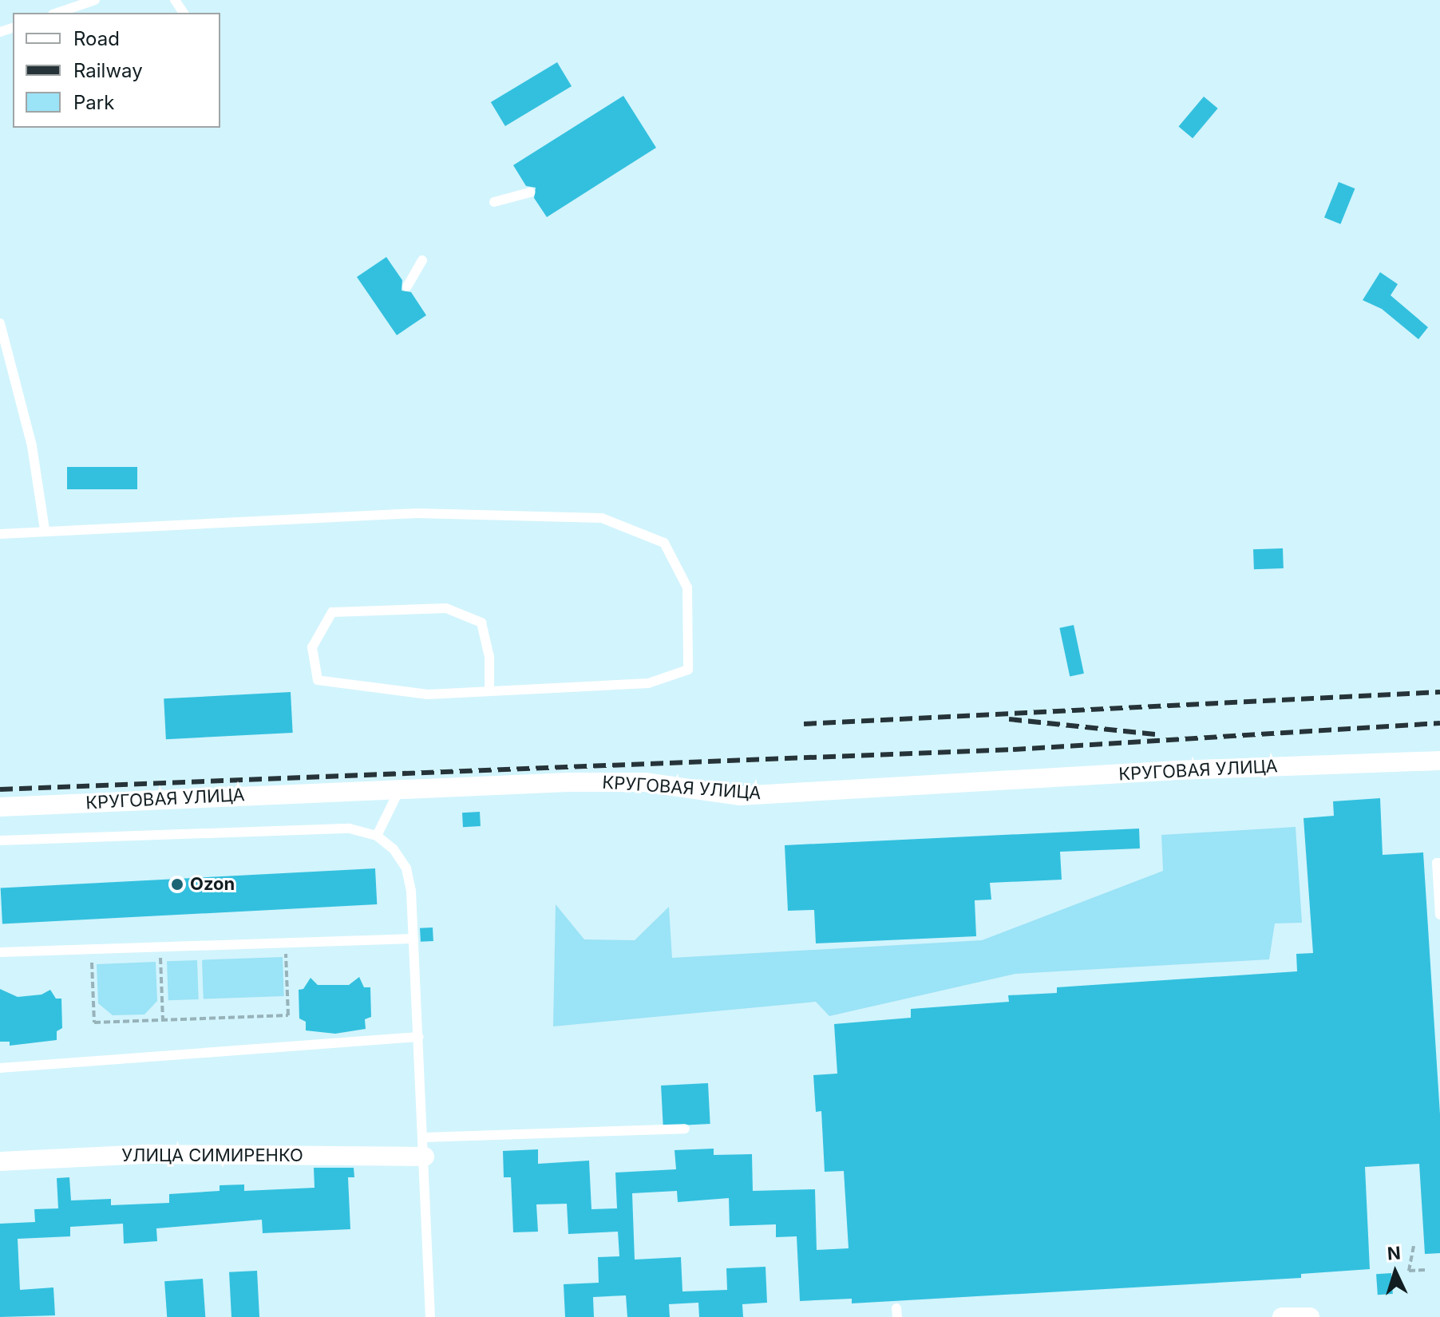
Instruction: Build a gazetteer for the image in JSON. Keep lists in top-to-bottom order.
{
  "streets": {
    "street": ["КРУГОВАЯ УЛИЦА", "УЛИЦА СИМИРЕНКО"]
  },
  "places": ["Ozon"],
  "legend": ["Road", "Railway", "Park"],
  "north": "top"
}
